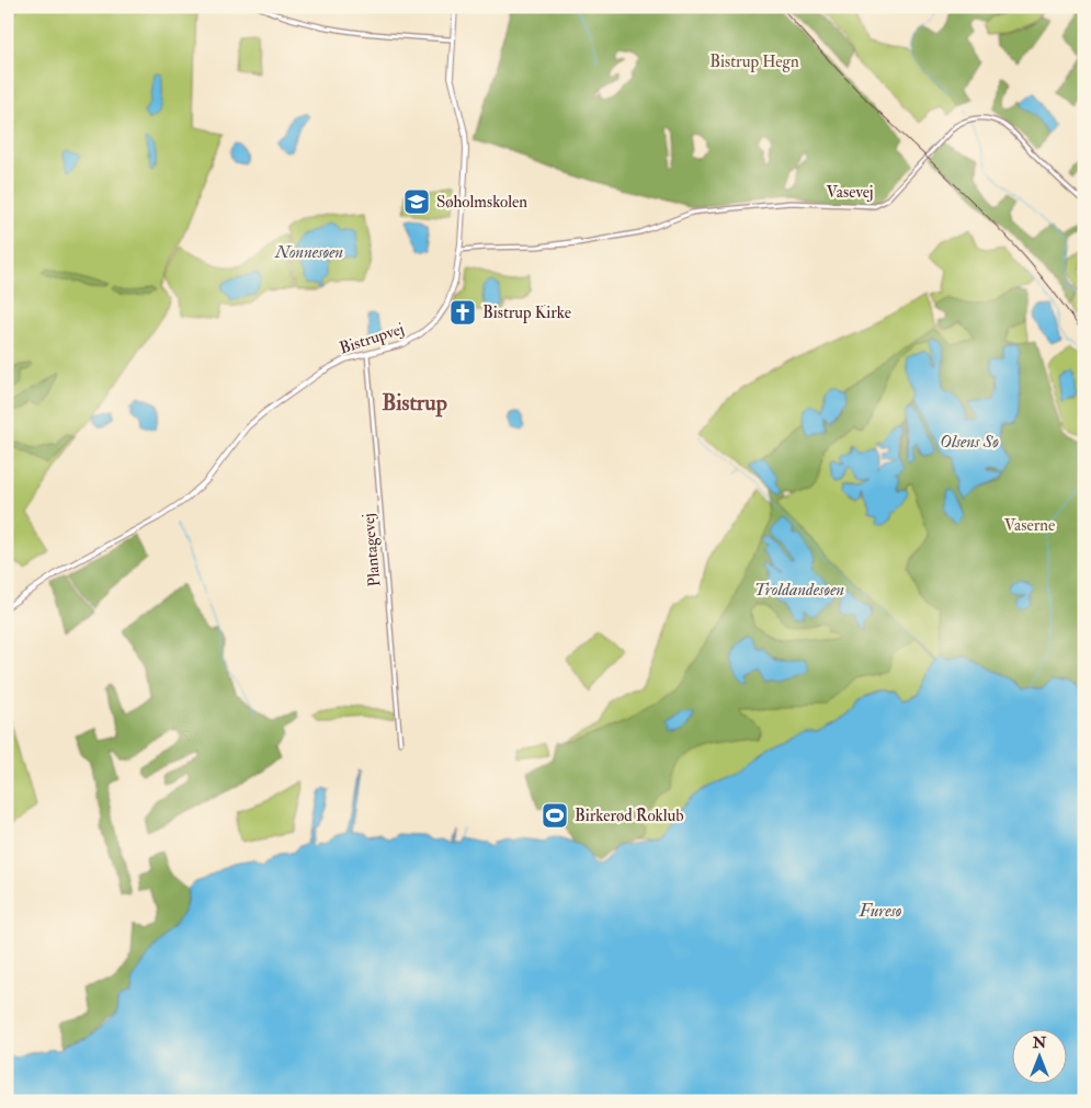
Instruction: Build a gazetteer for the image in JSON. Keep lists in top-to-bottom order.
{
  "streets": {
    "main road": ["Bistrupvej"],
    "street": ["Vasevej", "Plantagevej"]
  },
  "crossings": [
    ["Vasevej", "Bistrupvej"],
    ["Bistrupvej", "Plantagevej"]
  ],
  "districts": ["Bistrup"],
  "water": [
    "Nonnesøen",
    "Olsens Sø",
    "Troldandesøen",
    "Furesø"
  ],
  "parks": ["Bistrup Hegn", "Vaserne"],
  "places": {
    "school or university": ["Søholmskolen"],
    "church": ["Bistrup Kirke"],
    "sports": ["Birkerød Roklub"]
  },
  "north": "top"
}
